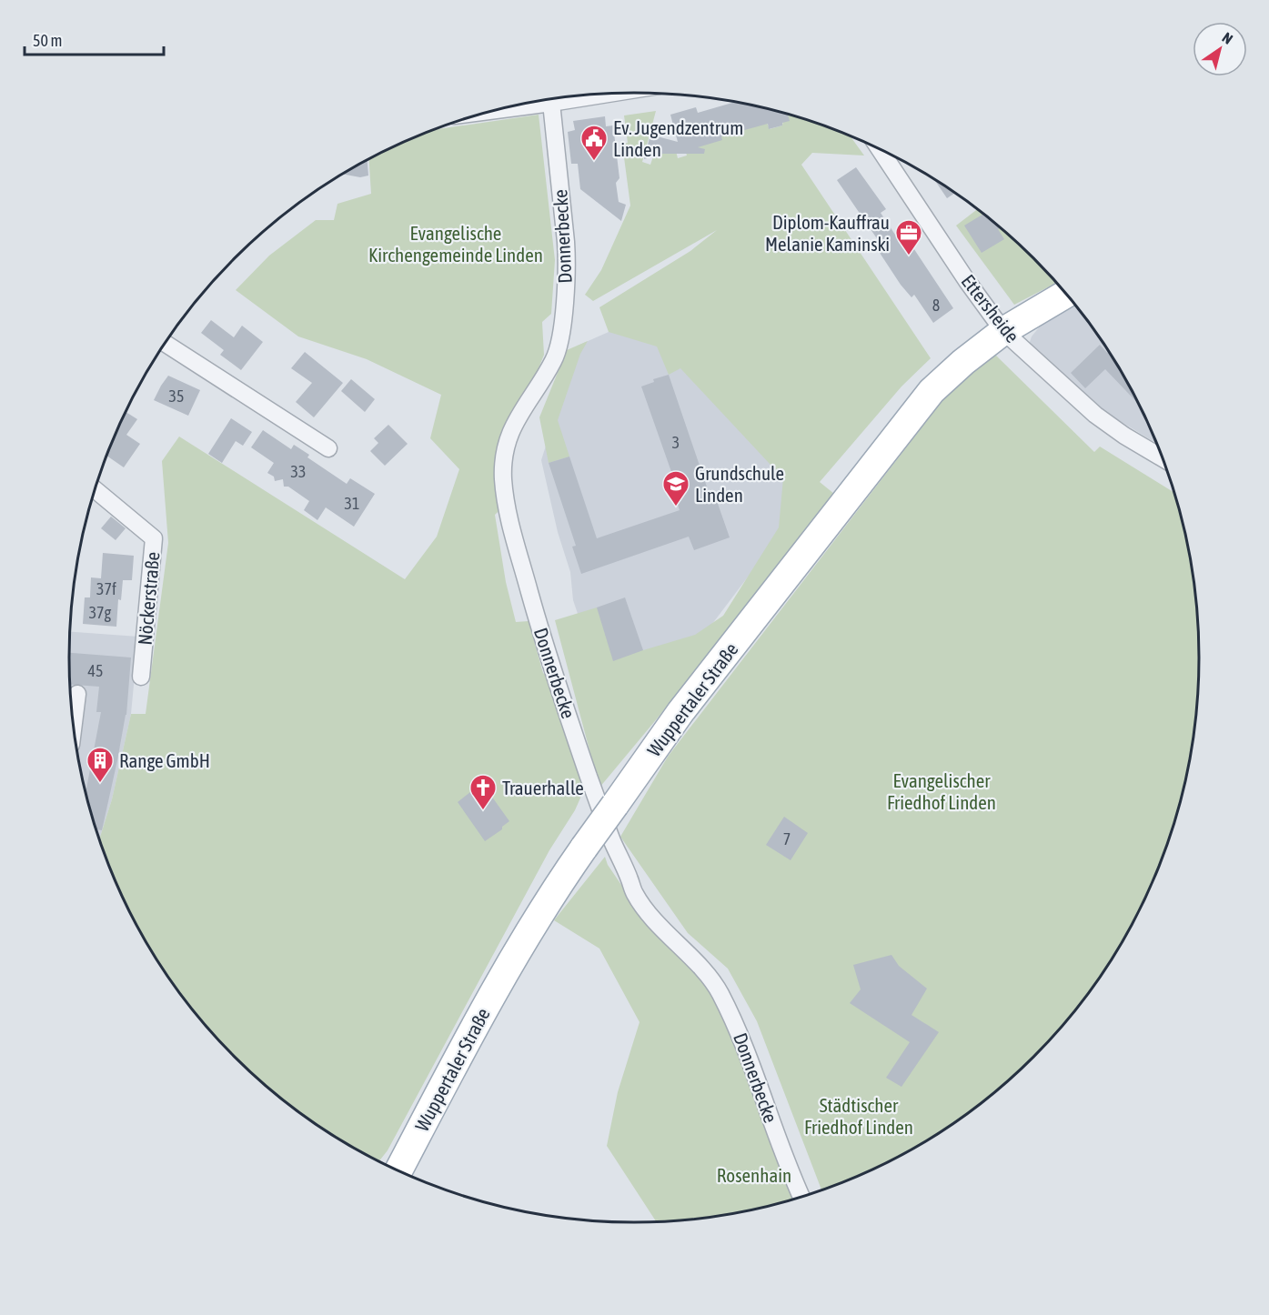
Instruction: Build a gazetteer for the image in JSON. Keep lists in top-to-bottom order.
{
  "streets": {
    "main road": ["Wuppertaler Straße"],
    "street": ["Donnerbecke", "Ettersheide", "Nöckerstraße"]
  },
  "crossings": [
    ["Ettersheide", "Wuppertaler Straße"]
  ],
  "parks": [
    "Evangelische Kirchengemeinde Linden",
    "Evangelischer Friedhof Linden",
    "Städtischer Friedhof Linden",
    "Rosenhain"
  ],
  "places": {
    "public building": ["Ev. Jugendzentrum Linden"],
    "office": ["Diplom-Kauffrau Melanie Kaminski"],
    "school or university": ["Grundschule Linden"],
    "building": ["Range GmbH"],
    "church": ["Trauerhalle"]
  },
  "house_numbers": [
    "8",
    "35",
    "3",
    "33",
    "31",
    "37f",
    "37g",
    "45",
    "7"
  ],
  "scale_bar": "50 m",
  "north": "top right"
}
